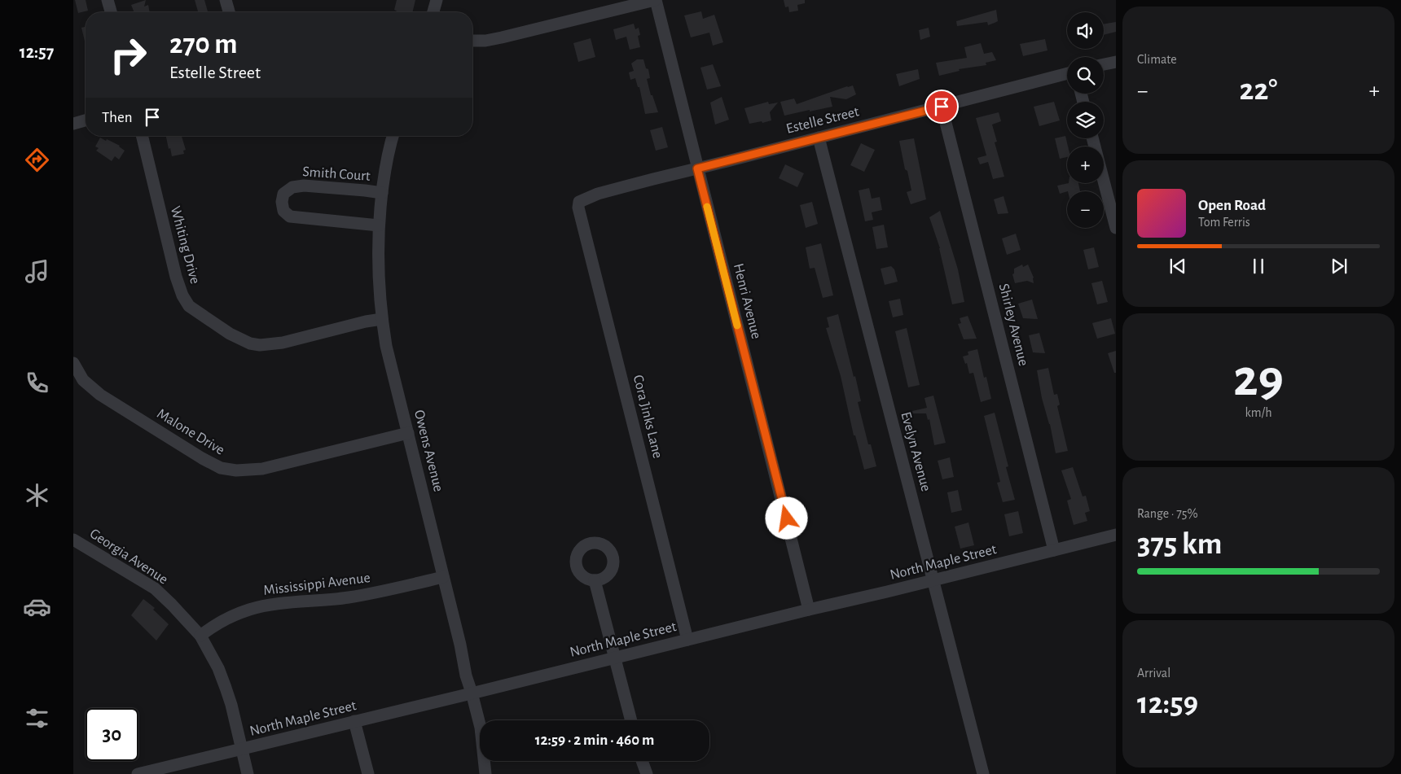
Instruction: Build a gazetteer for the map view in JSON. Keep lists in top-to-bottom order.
{
  "streets": {
    "street": [
      "Estelle Street",
      "Smith Court",
      "Whiting Drive",
      "Henri Avenue",
      "Shirley Avenue",
      "Cora Jinks Lane",
      "Malone Drive",
      "Owens Avenue",
      "Evelyn Avenue",
      "Georgia Avenue",
      "North Maple Street",
      "Mississippi Avenue"
    ]
  },
  "crossings": [
    ["Estelle Street", "Henri Avenue"],
    ["Estelle Street", "Shirley Avenue"],
    ["Estelle Street", "Cora Jinks Lane"],
    ["Estelle Street", "Evelyn Avenue"],
    ["Smith Court", "Owens Avenue"],
    ["Whiting Drive", "Owens Avenue"],
    ["Henri Avenue", "North Maple Street"],
    ["Shirley Avenue", "North Maple Street"],
    ["Cora Jinks Lane", "North Maple Street"],
    ["Malone Drive", "Owens Avenue"],
    ["Owens Avenue", "North Maple Street"],
    ["Owens Avenue", "Mississippi Avenue"],
    ["Evelyn Avenue", "North Maple Street"],
    ["Georgia Avenue", "North Maple Street"],
    ["Georgia Avenue", "Mississippi Avenue"]
  ],
  "page": {
    "tabs": "12:57",
    "tile": [
      "Climate",
      ["29", "km/h"],
      ["Range · 75%", "375 km"],
      ["Arrival", "12:59"]
    ],
    "map_buttons": ["+", "−"],
    "turn": ["270 m", "Estelle Street"],
    "heat": ["−", "22°", "+"],
    "then": "Then",
    "song": ["Open Road", "Tom Ferris"],
    "limit": "30",
    "trip": "12:59 · 2 min · 460 m"
  }
}
